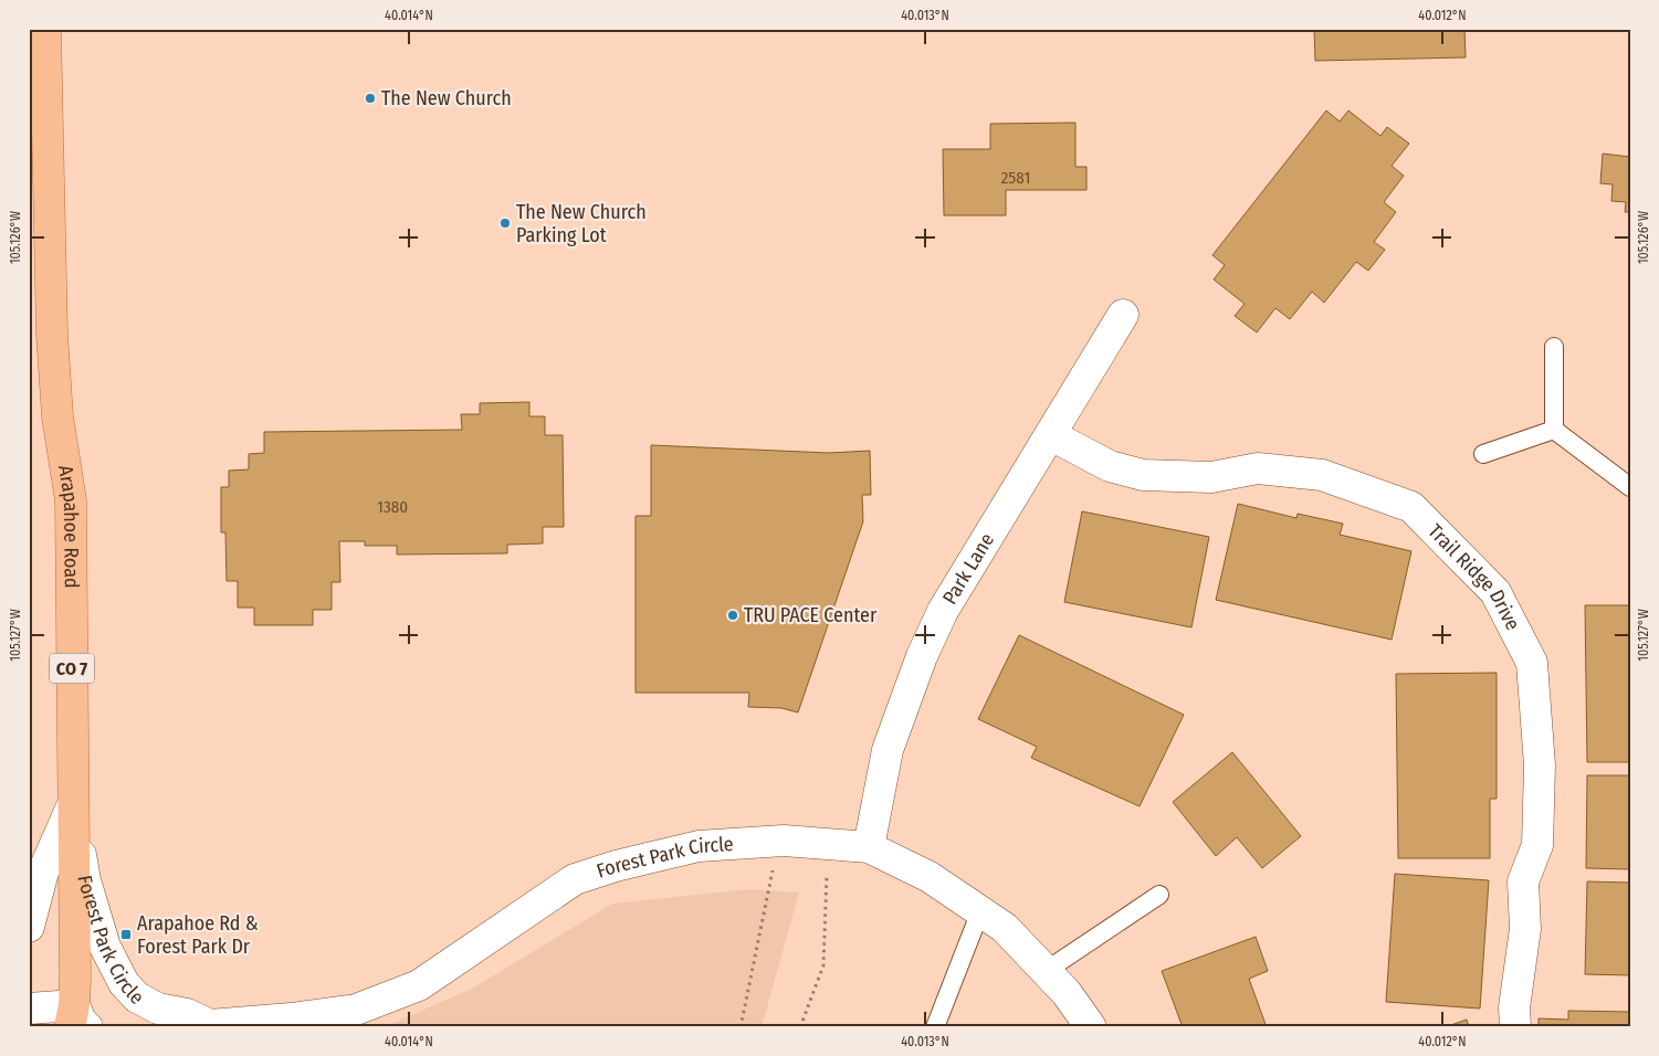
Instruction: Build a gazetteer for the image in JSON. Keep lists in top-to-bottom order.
{
  "streets": {
    "main road": ["Arapahoe Road", "CO 7"],
    "street": ["Park Lane", "Trail Ridge Drive", "Forest Park Circle"]
  },
  "crossings": [
    ["Arapahoe Road", "Forest Park Circle"],
    ["Park Lane", "Trail Ridge Drive"],
    ["Park Lane", "Forest Park Circle"]
  ],
  "places": {
    "other": ["The New Church", "The New Church Parking Lot", "TRU PACE Center"],
    "transit": ["Arapahoe Rd & Forest Park Dr"]
  },
  "house_numbers": ["2581", "1380"],
  "coordinates": [
    "40.014°N",
    "40.013°N",
    "40.012°N",
    "105.126°W",
    "105.127°W"
  ]
}
